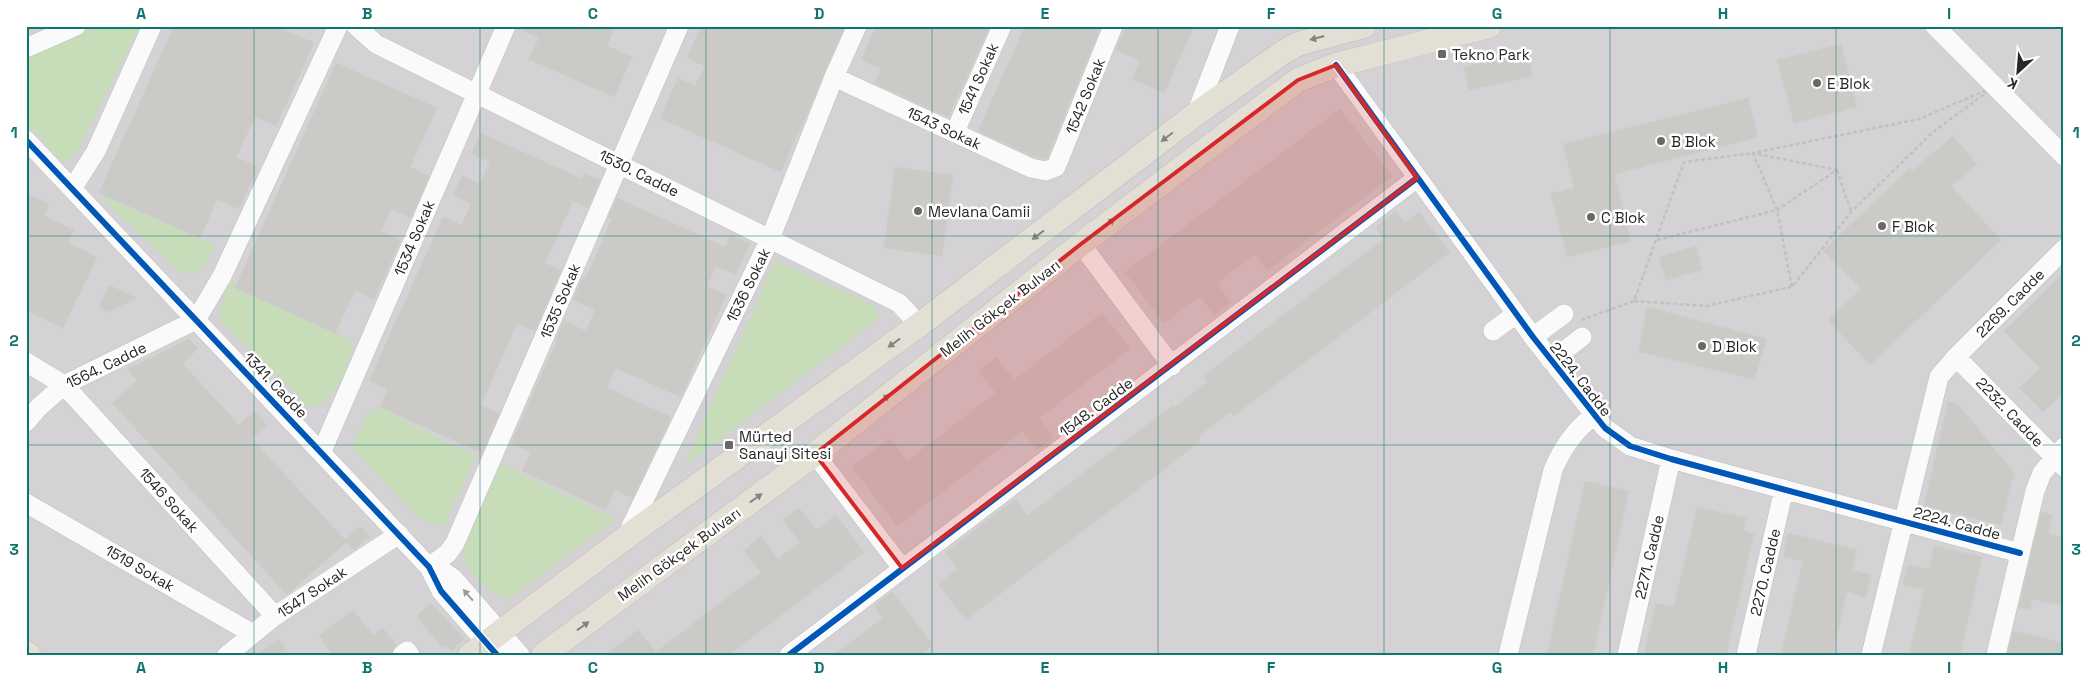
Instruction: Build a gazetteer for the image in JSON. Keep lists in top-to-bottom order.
{
  "streets": {
    "main road": ["Melih Gökçek Bulvarı"],
    "street": [
      "1541 Sokak",
      "1542 Sokak",
      "1543 Sokak",
      "1530. Cadde",
      "1534 Sokak",
      "1536 Sokak",
      "1535 Sokak",
      "2269. Cadde",
      "1564. Cadde",
      "2224. Cadde",
      "1341. Cadde",
      "1548. Cadde",
      "2232. Cadde",
      "1546 Sokak",
      "2271. Cadde",
      "1519 Sokak",
      "2270. Cadde",
      "1547 Sokak"
    ]
  },
  "crossings": [
    ["1541 Sokak", "1543 Sokak"],
    ["1542 Sokak", "1543 Sokak"],
    ["1543 Sokak", "1536 Sokak"],
    ["1530. Cadde", "1534 Sokak"],
    ["1530. Cadde", "1536 Sokak"],
    ["1530. Cadde", "1535 Sokak"],
    ["1534 Sokak", "1341. Cadde"],
    ["1535 Sokak", "1341. Cadde"],
    ["2269. Cadde", "2224. Cadde"],
    ["2269. Cadde", "2232. Cadde"],
    ["Melih Gökçek Bulvarı", "2224. Cadde"],
    ["1564. Cadde", "1341. Cadde"],
    ["1564. Cadde", "1546 Sokak"],
    ["2224. Cadde", "1548. Cadde"],
    ["2224. Cadde", "2271. Cadde"],
    ["2224. Cadde", "2270. Cadde"],
    ["1341. Cadde", "1547 Sokak"],
    ["1546 Sokak", "1547 Sokak"],
    ["1519 Sokak", "1547 Sokak"]
  ],
  "places": {
    "transit": ["Tekno Park", "Mürted Sanayi Sitesi"],
    "other": [
      "E Blok",
      "B Blok",
      "Mevlana Camii",
      "C Blok",
      "F Blok",
      "D Blok"
    ]
  },
  "north": "bottom left",
  "grid": {
    "columns": [
      "A",
      "B",
      "C",
      "D",
      "E",
      "F",
      "G",
      "H",
      "I"
    ],
    "rows": ["1", "2", "3"]
  }
}
